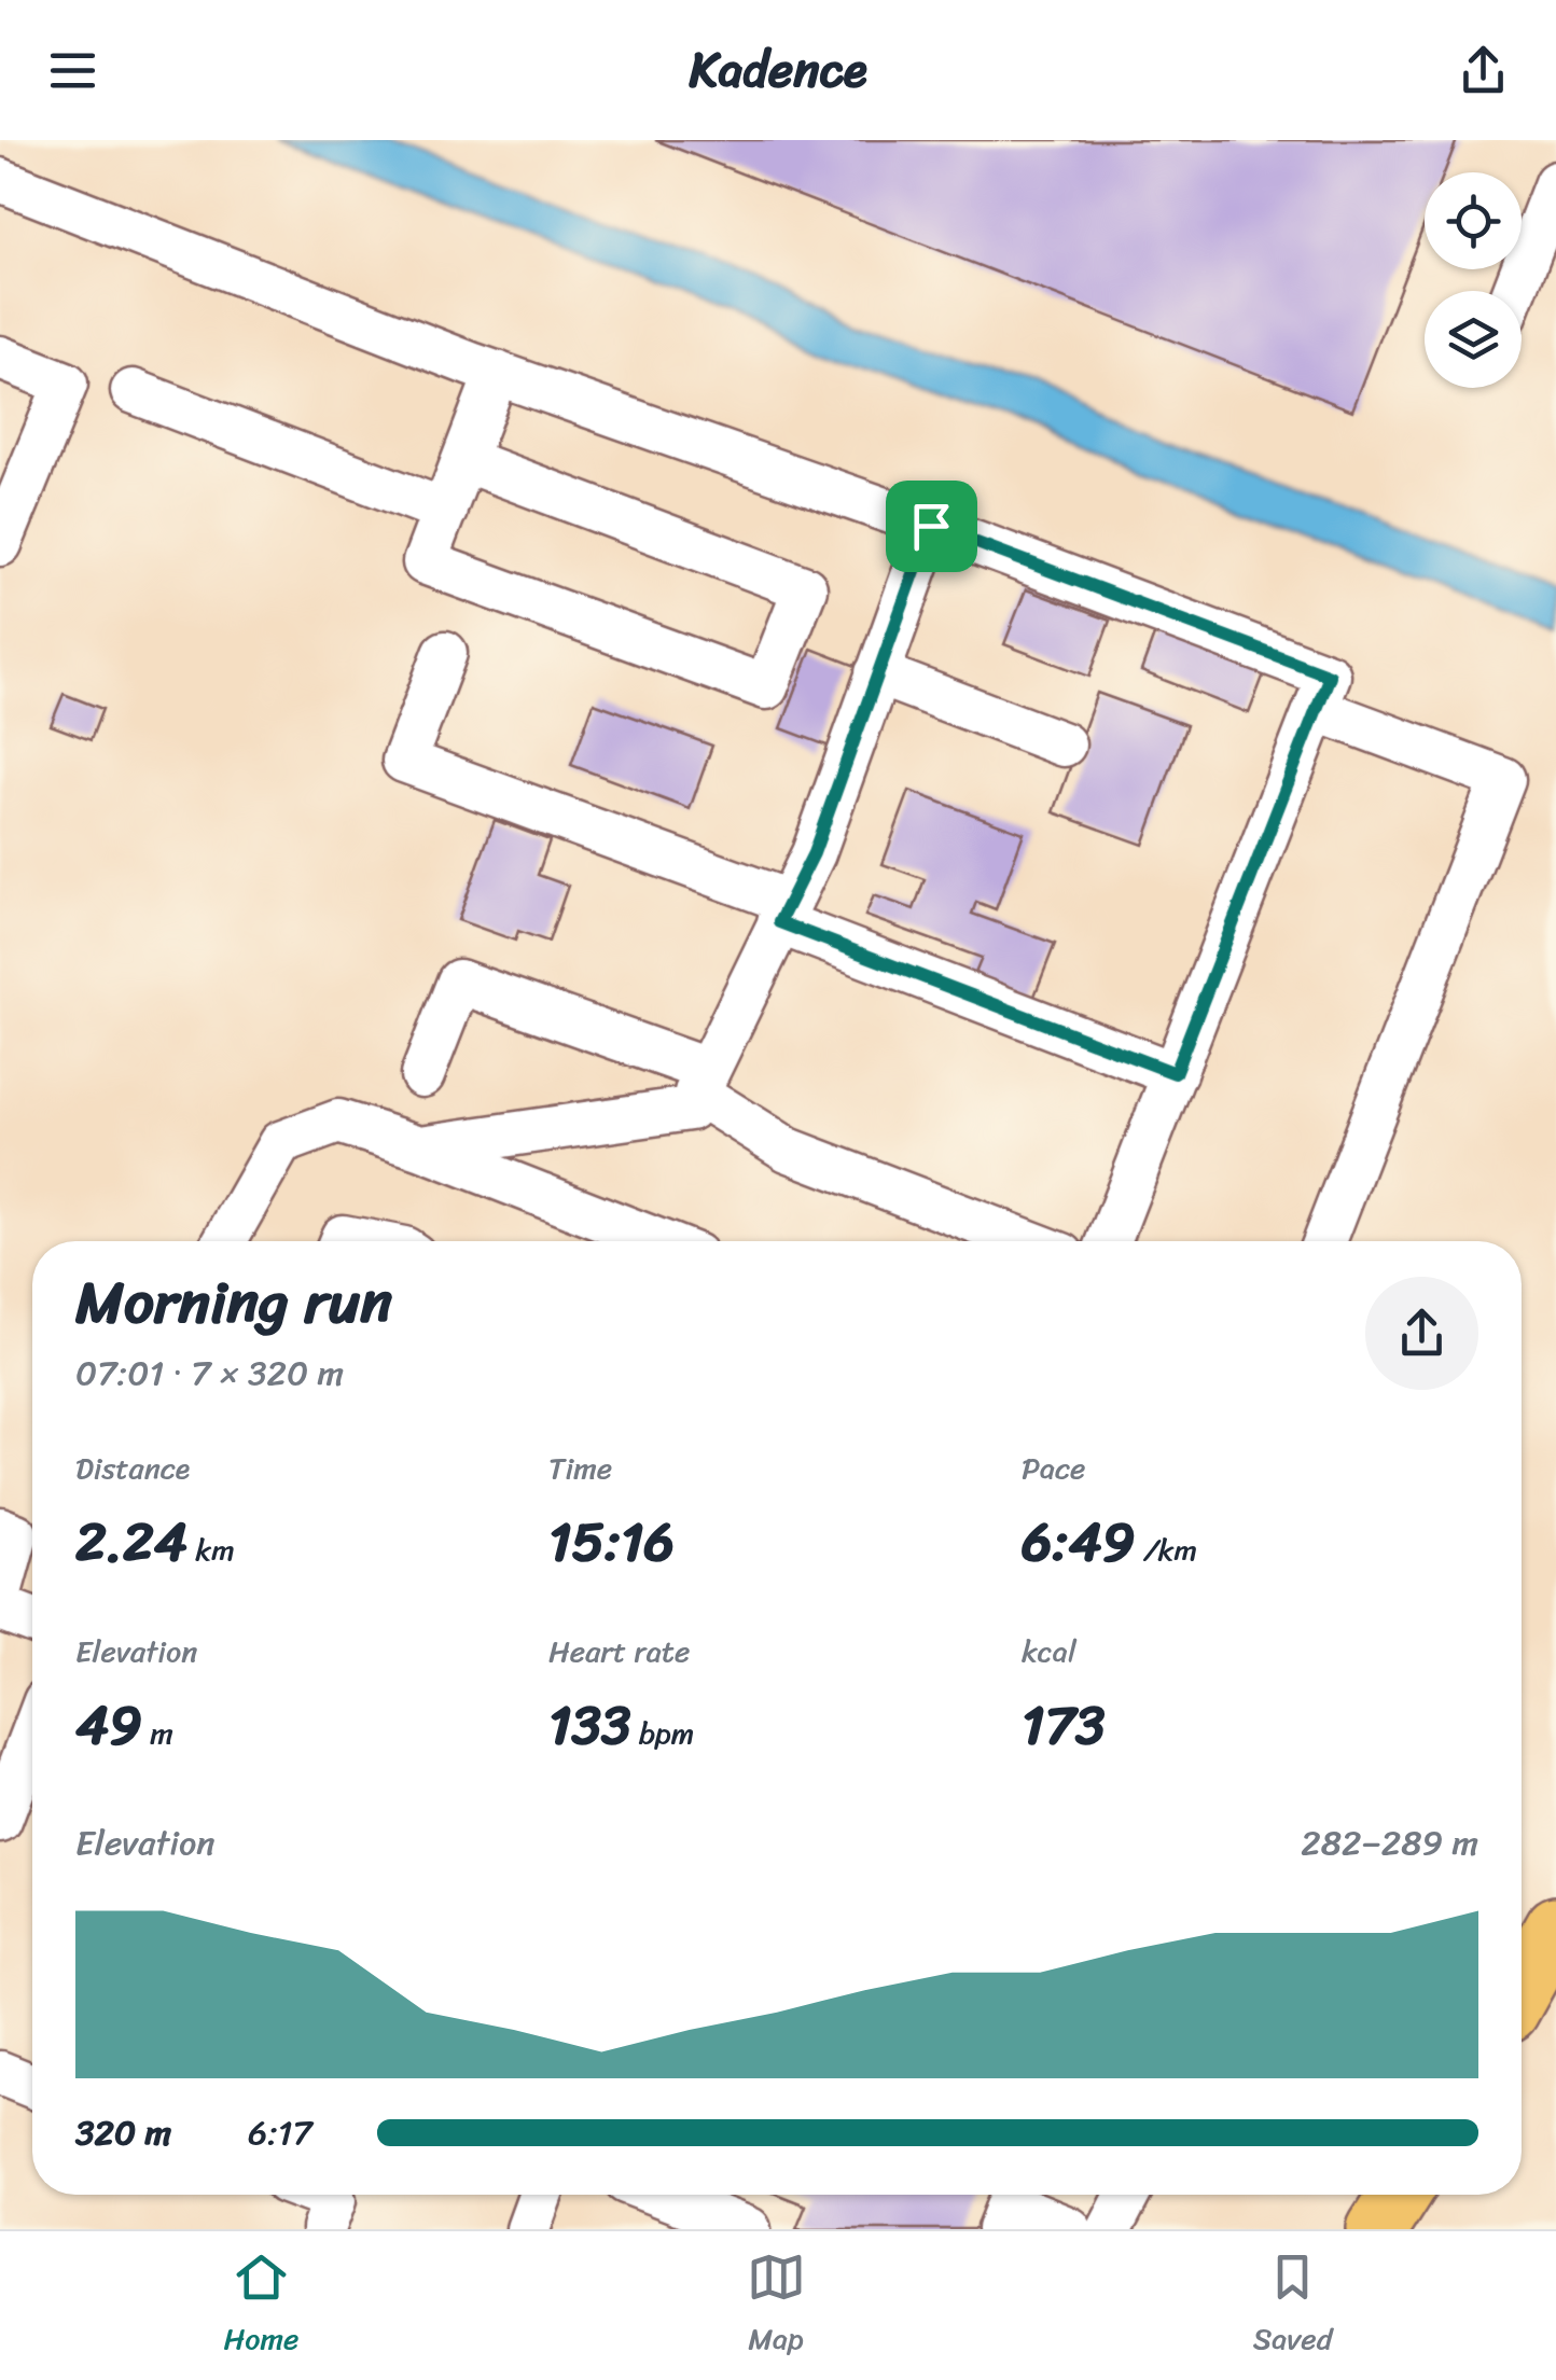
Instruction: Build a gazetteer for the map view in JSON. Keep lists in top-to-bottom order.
{
  "page": {
    "header": "Kadence",
    "heading": ["Morning run", "07:01 · 7 × 320 m"],
    "stats": [
      ["Distance", "2.24 km"],
      ["Time", "15:16"],
      ["Pace", "6:49 /km"],
      ["Elevation", "49 m"],
      ["Heart rate", "133 bpm"],
      ["kcal", "173"]
    ],
    "chart": ["Elevation", "282–289 m"],
    "list": [
      {
        "name": "320 m",
        "note": "6:17"
      }
    ],
    "tabs": ["Home", "Map", "Saved"]
  }
}
